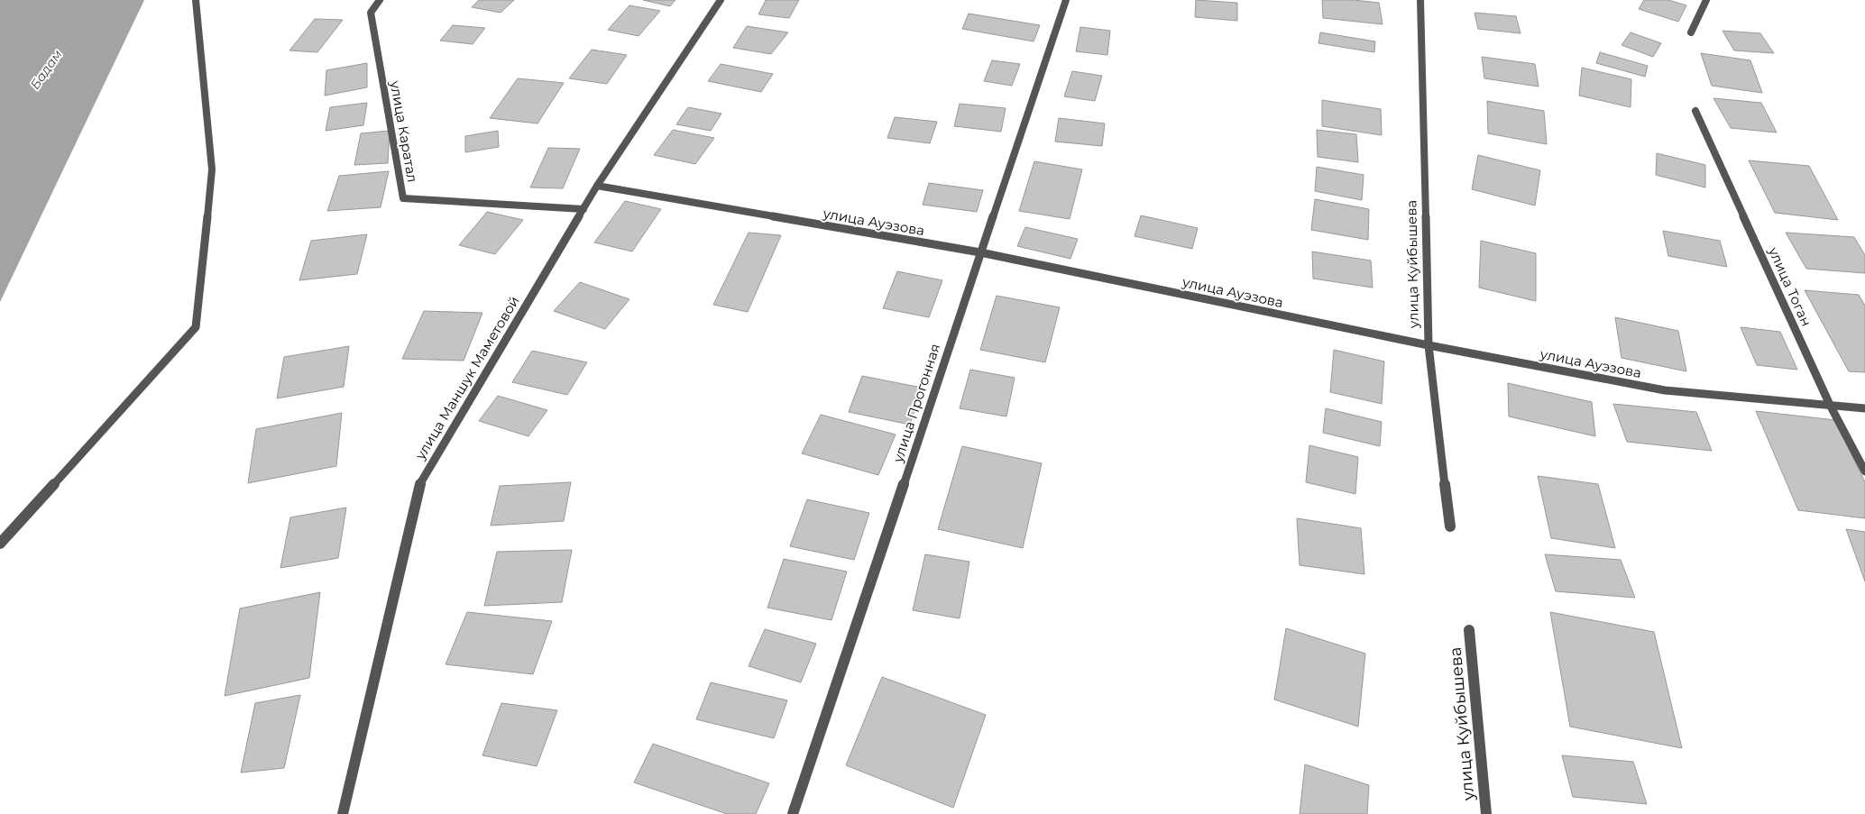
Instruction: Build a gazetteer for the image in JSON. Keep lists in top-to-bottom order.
{
  "streets": {
    "street": [
      "улица Каратал",
      "улица Ауэзова",
      "улица Куйбышева",
      "улица Тоган",
      "улица Маншук Маметовой",
      "улица Прогонная"
    ]
  },
  "crossings": [
    ["улица Каратал", "улица Маншук Маметовой"],
    ["улица Ауэзова", "улица Куйбышева"],
    ["улица Ауэзова", "улица Тоган"],
    ["улица Ауэзова", "улица Маншук Маметовой"],
    ["улица Ауэзова", "улица Прогонная"]
  ],
  "water": ["Бадам"]
}
